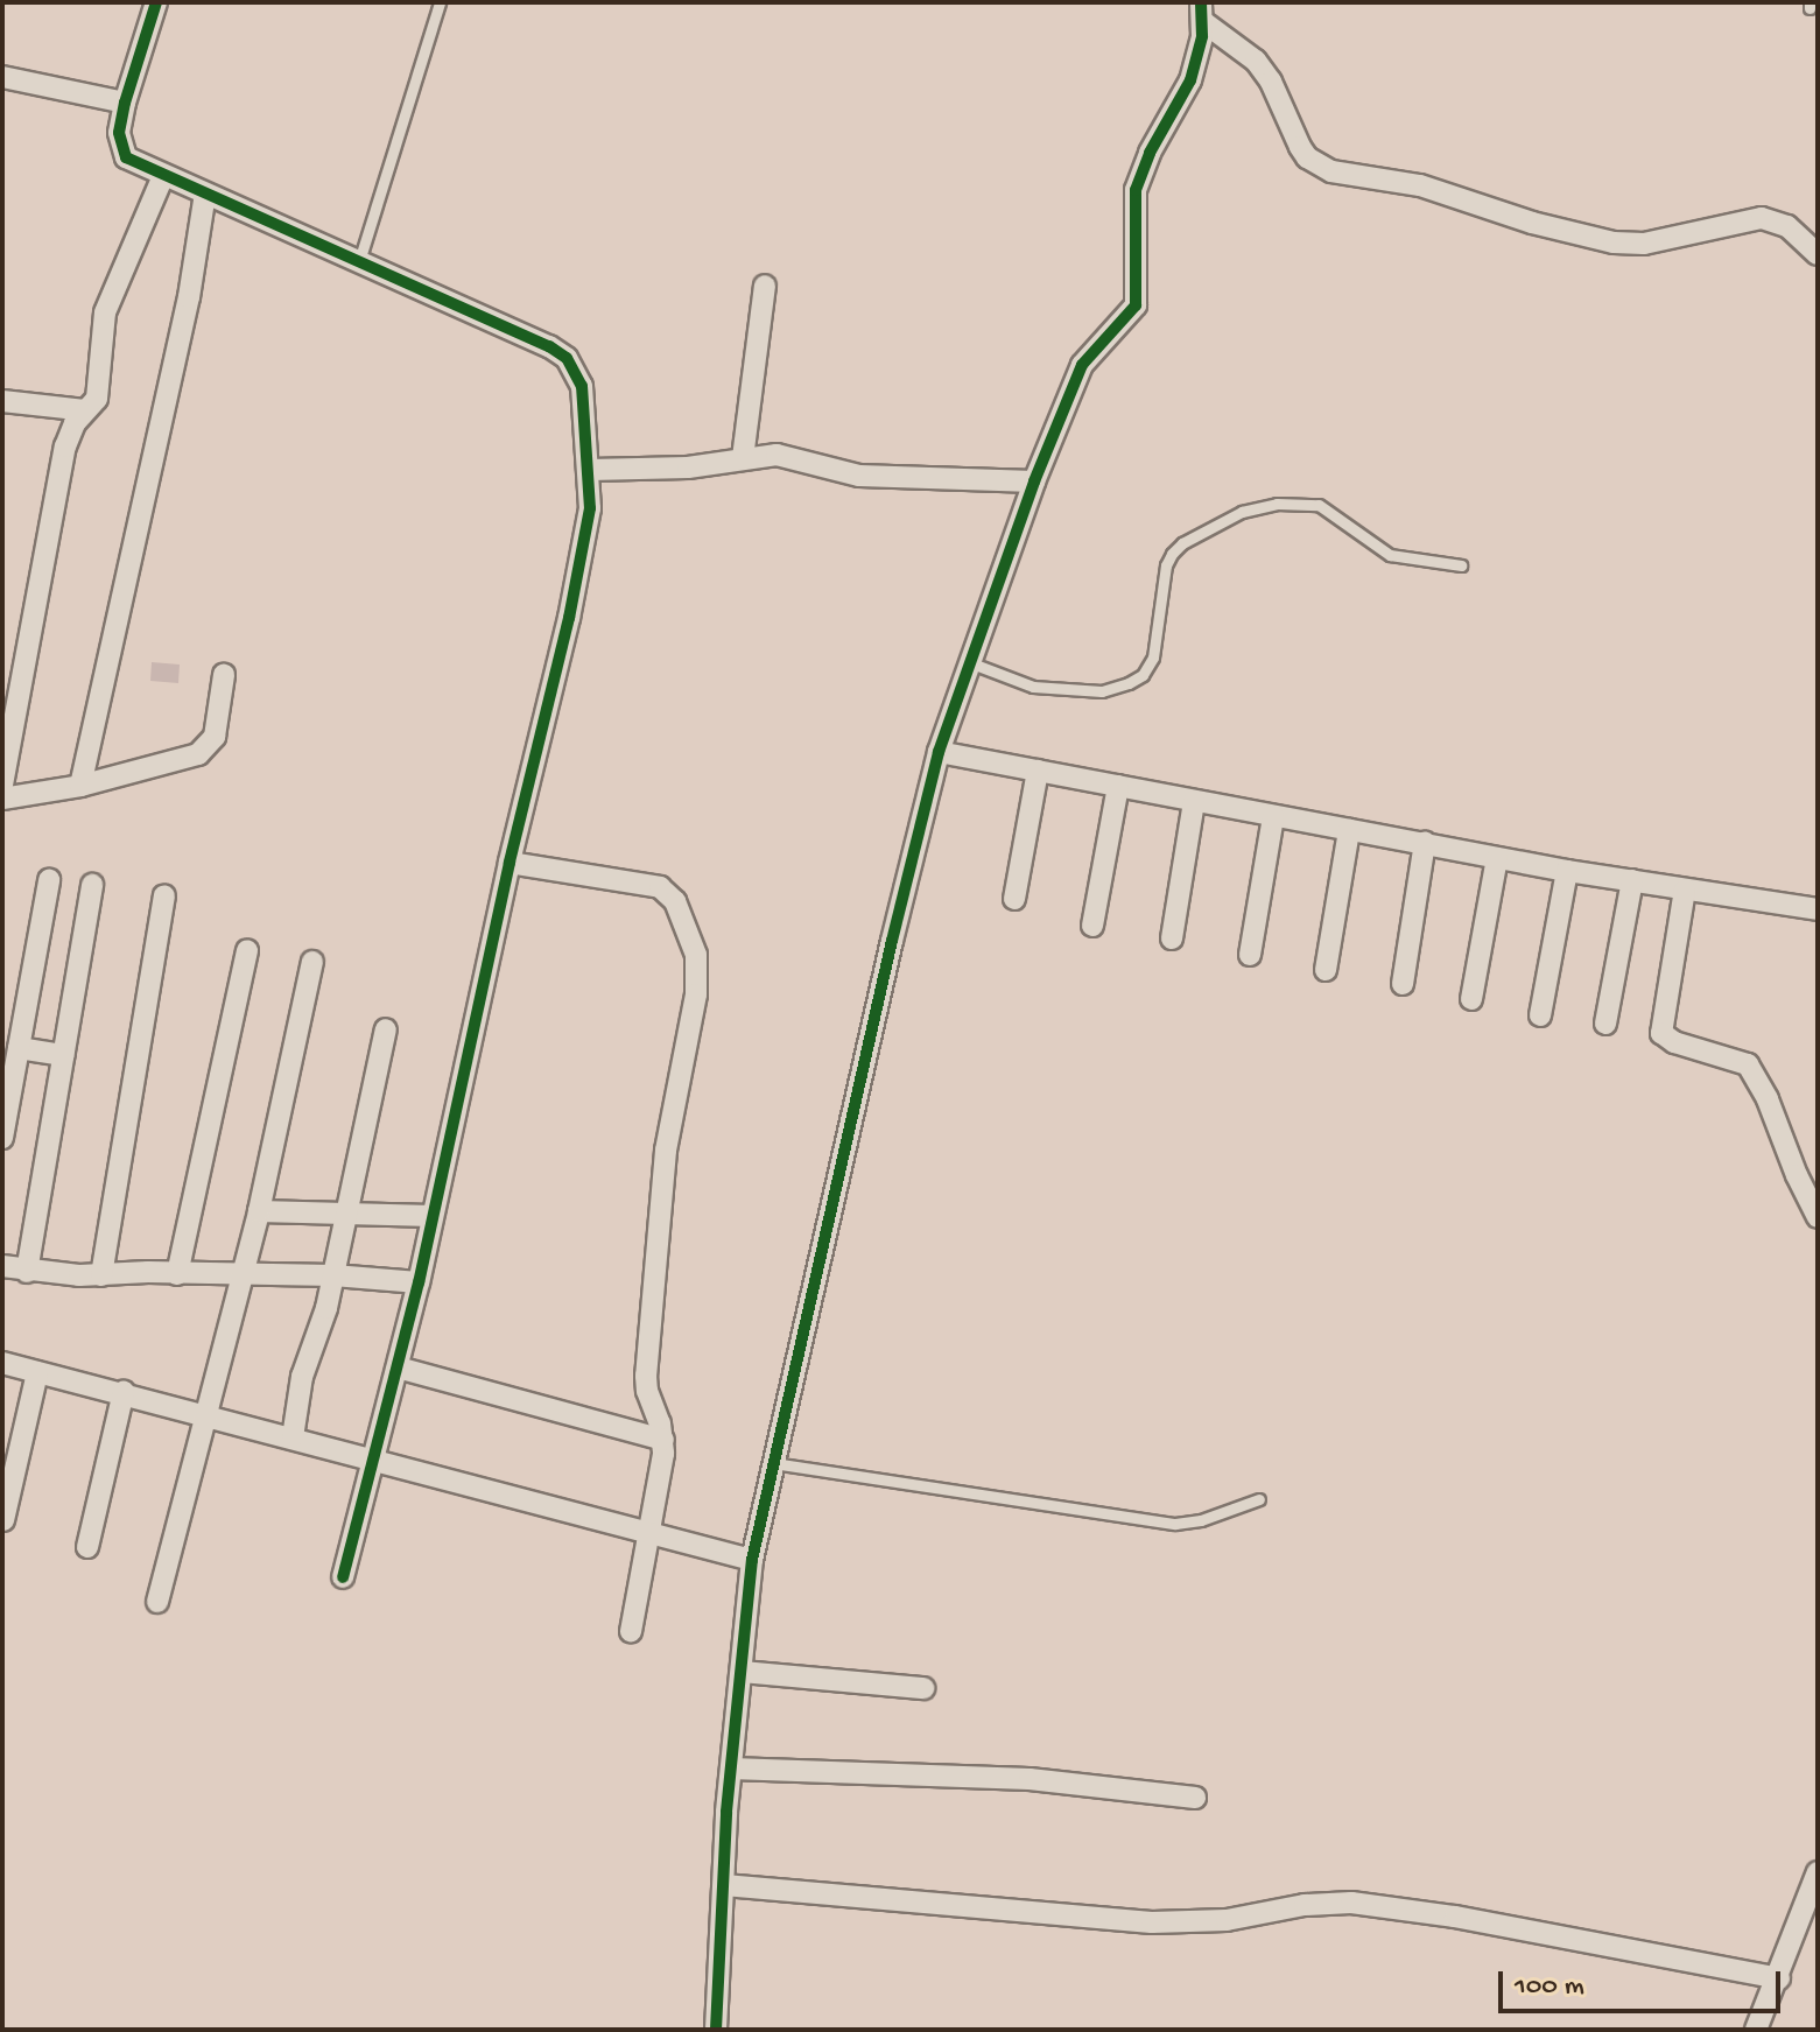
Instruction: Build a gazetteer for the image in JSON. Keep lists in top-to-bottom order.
{
  "scale_bar": "100 m"
}
